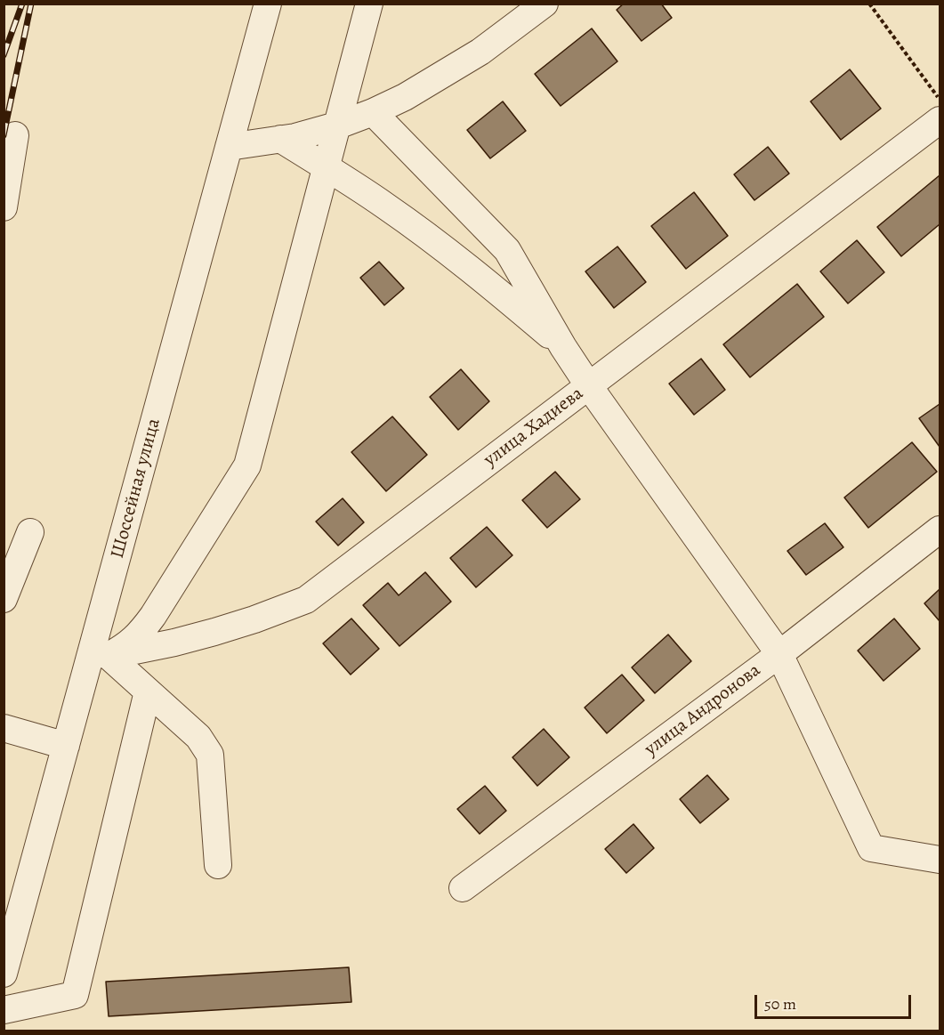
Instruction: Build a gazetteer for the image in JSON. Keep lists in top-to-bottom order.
{
  "streets": {
    "street": ["улица Хадиева", "Шоссейная улица", "улица Андронова"]
  },
  "crossings": [
    ["улица Хадиева", "Шоссейная улица"]
  ],
  "scale_bar": "50 m"
}
